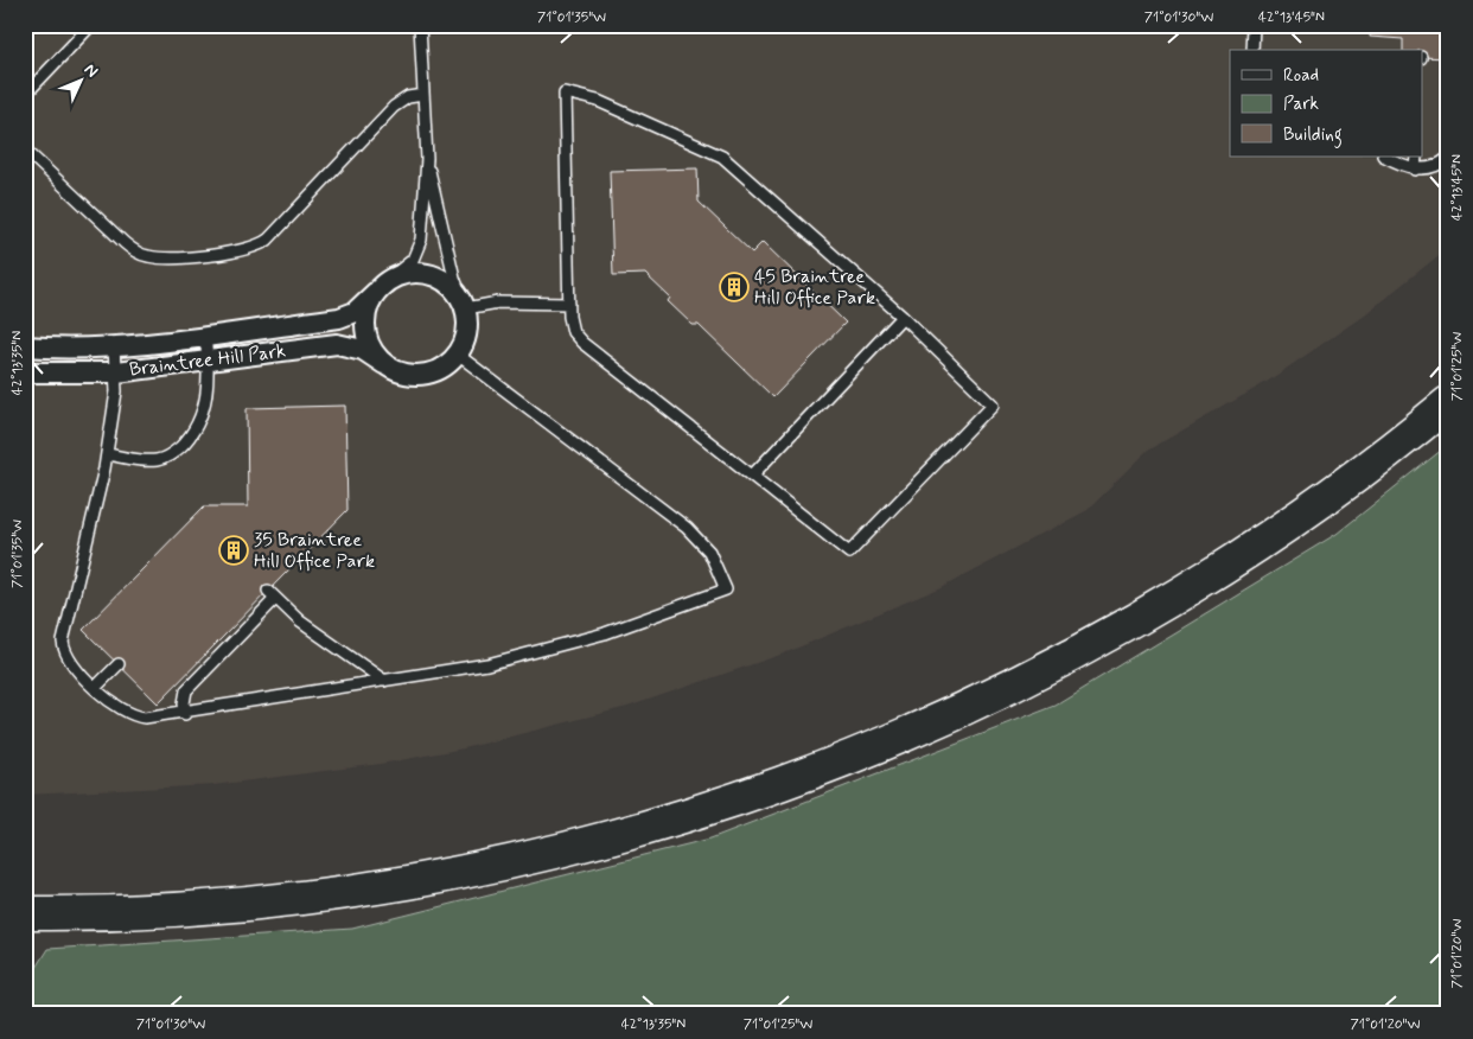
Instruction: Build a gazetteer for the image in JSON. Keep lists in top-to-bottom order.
{
  "streets": {
    "street": ["Braintree Hill Park"]
  },
  "places": {
    "building": ["45 Braintree Hill Office Park", "35 Braintree Hill Office Park"]
  },
  "legend": ["Road", "Park", "Building"],
  "north": "top right",
  "coordinates": [
    "71°01'35\"W",
    "71°01'30\"W",
    "42°13'45\"N",
    "42°13'35\"N",
    "71°01'25\"W",
    "71°01'20\"W"
  ]
}
